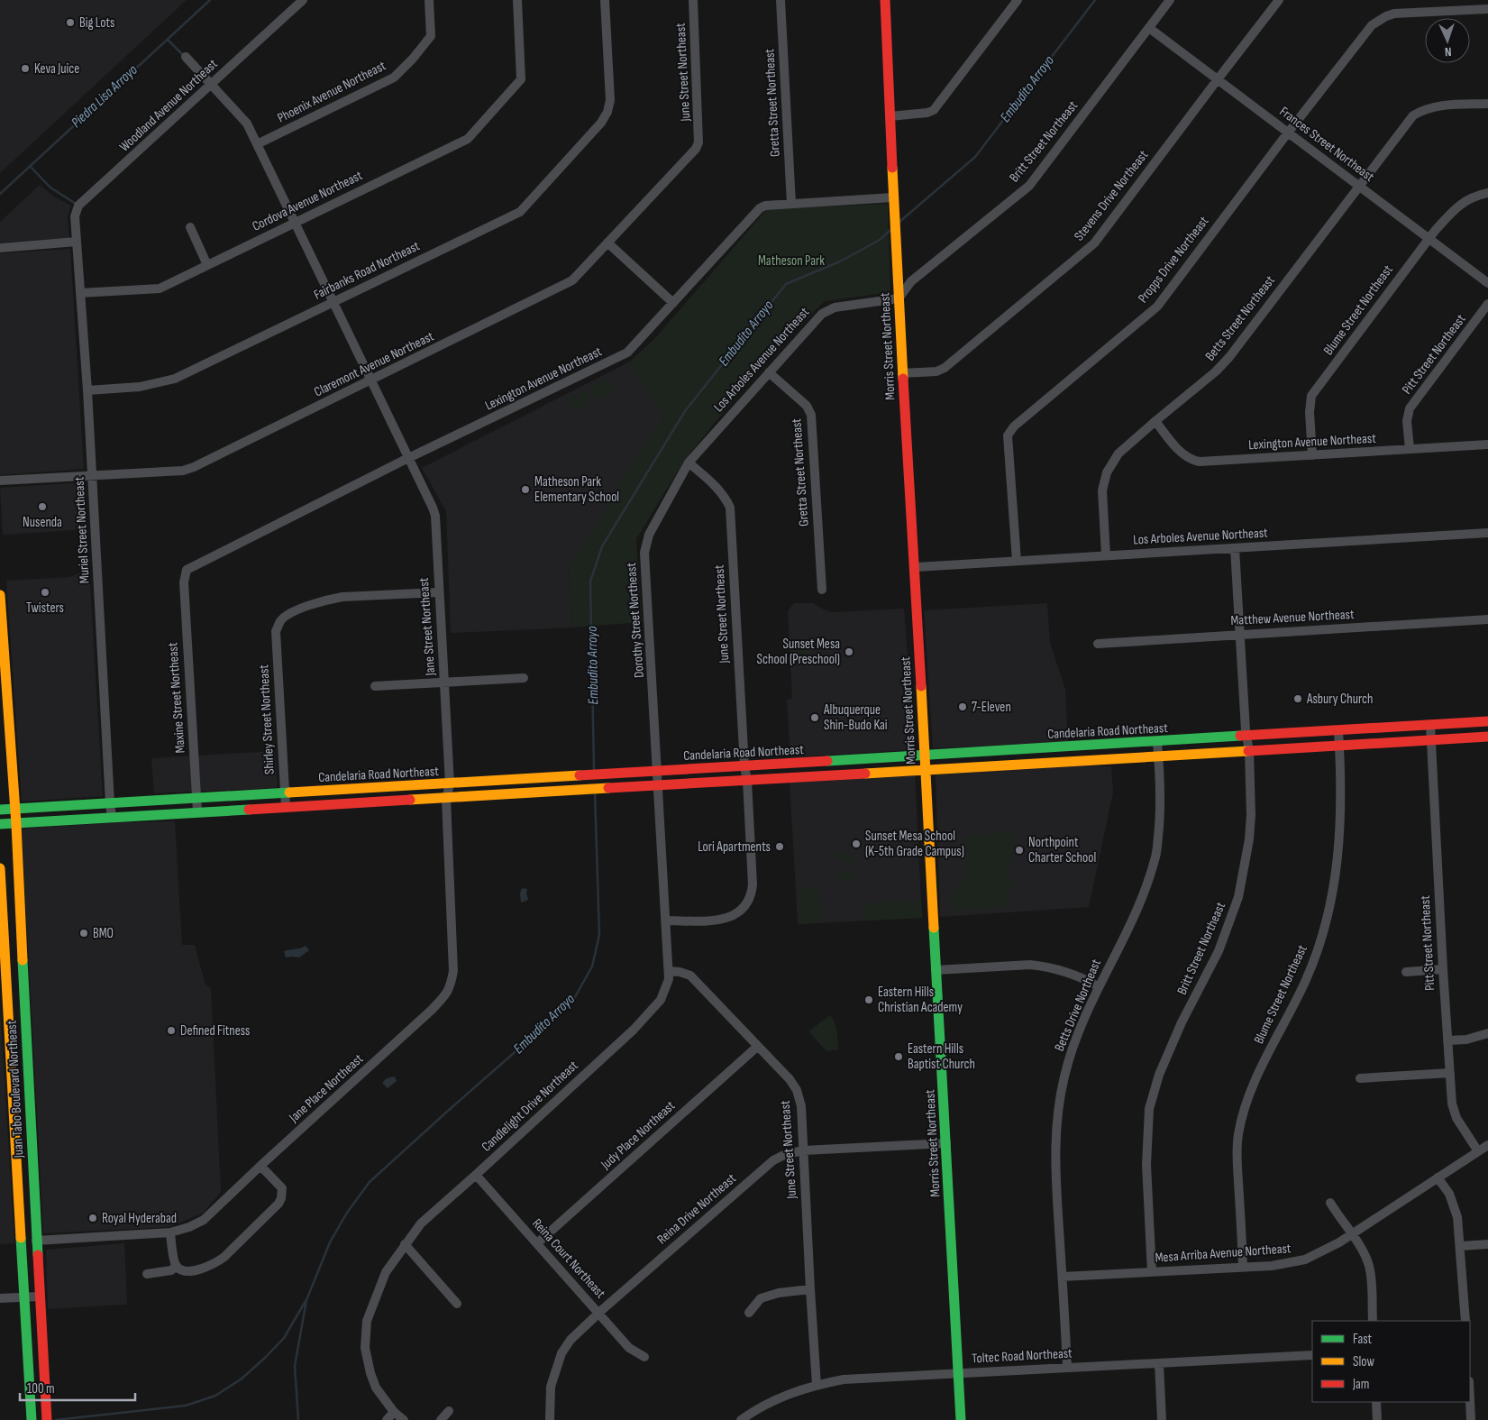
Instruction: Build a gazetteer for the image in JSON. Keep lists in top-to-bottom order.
{
  "streets": {
    "main road": ["Morris Street Northeast", "Candelaria Road Northeast", "Juan Tabo Boulevard Northeast"],
    "street": [
      "June Street Northeast",
      "Phoenix Avenue Northeast",
      "Gretta Street Northeast",
      "Woodland Avenue Northeast",
      "Britt Street Northeast",
      "Frances Street Northeast",
      "Stevens Drive Northeast",
      "Cordova Avenue Northeast",
      "Propps Drive Northeast",
      "Fairbanks Road Northeast",
      "Blume Street Northeast",
      "Betts Street Northeast",
      "Pitt Street Northeast",
      "Los Arboles Avenue Northeast",
      "Claremont Avenue Northeast",
      "Lexington Avenue Northeast",
      "Muriel Street Northeast",
      "Matthew Avenue Northeast",
      "Dorothy Street Northeast",
      "Jane Street Northeast",
      "Maxine Street Northeast",
      "Shirley Street Northeast",
      "Betts Drive Northeast",
      "Jane Place Northeast",
      "Candlelight Drive Northeast",
      "Judy Place Northeast",
      "Reina Drive Northeast",
      "Mesa Arriba Avenue Northeast",
      "Reina Court Northeast",
      "Toltec Road Northeast"
    ]
  },
  "crossings": [
    ["June Street Northeast", "Los Arboles Avenue Northeast"],
    ["June Street Northeast", "Claremont Avenue Northeast"],
    ["June Street Northeast", "Dorothy Street Northeast"],
    ["June Street Northeast", "Candelaria Road Northeast"],
    ["June Street Northeast", "Candlelight Drive Northeast"],
    ["June Street Northeast", "Judy Place Northeast"],
    ["June Street Northeast", "Reina Drive Northeast"],
    ["June Street Northeast", "Toltec Road Northeast"],
    ["Phoenix Avenue Northeast", "Jane Street Northeast"],
    ["Gretta Street Northeast", "Los Arboles Avenue Northeast"],
    ["Gretta Street Northeast", "Lexington Avenue Northeast"],
    ["Woodland Avenue Northeast", "Muriel Street Northeast"],
    ["Woodland Avenue Northeast", "Jane Street Northeast"],
    ["Britt Street Northeast", "Frances Street Northeast"],
    ["Britt Street Northeast", "Morris Street Northeast"],
    ["Britt Street Northeast", "Los Arboles Avenue Northeast"],
    ["Britt Street Northeast", "Matthew Avenue Northeast"],
    ["Britt Street Northeast", "Candelaria Road Northeast"],
    ["Britt Street Northeast", "Mesa Arriba Avenue Northeast"],
    ["Frances Street Northeast", "Stevens Drive Northeast"],
    ["Frances Street Northeast", "Propps Drive Northeast"],
    ["Frances Street Northeast", "Blume Street Northeast"],
    ["Frances Street Northeast", "Betts Street Northeast"],
    ["Stevens Drive Northeast", "Morris Street Northeast"],
    ["Cordova Avenue Northeast", "Muriel Street Northeast"],
    ["Cordova Avenue Northeast", "Jane Street Northeast"],
    ["Propps Drive Northeast", "Los Arboles Avenue Northeast"],
    ["Fairbanks Road Northeast", "Muriel Street Northeast"],
    ["Fairbanks Road Northeast", "Jane Street Northeast"],
    ["Blume Street Northeast", "Lexington Avenue Northeast"],
    ["Blume Street Northeast", "Candelaria Road Northeast"],
    ["Blume Street Northeast", "Mesa Arriba Avenue Northeast"],
    ["Betts Street Northeast", "Los Arboles Avenue Northeast"],
    ["Betts Street Northeast", "Lexington Avenue Northeast"],
    ["Morris Street Northeast", "Los Arboles Avenue Northeast"],
    ["Morris Street Northeast", "Lexington Avenue Northeast"],
    ["Morris Street Northeast", "Candelaria Road Northeast"],
    ["Morris Street Northeast", "Reina Drive Northeast"],
    ["Morris Street Northeast", "Toltec Road Northeast"],
    ["Pitt Street Northeast", "Lexington Avenue Northeast"],
    ["Pitt Street Northeast", "Candelaria Road Northeast"],
    ["Pitt Street Northeast", "Mesa Arriba Avenue Northeast"],
    ["Los Arboles Avenue Northeast", "Dorothy Street Northeast"],
    ["Claremont Avenue Northeast", "Muriel Street Northeast"],
    ["Claremont Avenue Northeast", "Jane Street Northeast"],
    ["Lexington Avenue Northeast", "Jane Street Northeast"],
    ["Lexington Avenue Northeast", "Maxine Street Northeast"],
    ["Muriel Street Northeast", "Candelaria Road Northeast"],
    ["Dorothy Street Northeast", "Candelaria Road Northeast"],
    ["Dorothy Street Northeast", "Candlelight Drive Northeast"],
    ["Jane Street Northeast", "Shirley Street Northeast"],
    ["Jane Street Northeast", "Candelaria Road Northeast"],
    ["Jane Street Northeast", "Jane Place Northeast"],
    ["Maxine Street Northeast", "Candelaria Road Northeast"],
    ["Shirley Street Northeast", "Candelaria Road Northeast"],
    ["Candelaria Road Northeast", "Betts Drive Northeast"],
    ["Candelaria Road Northeast", "Jane Place Northeast"],
    ["Candelaria Road Northeast", "Juan Tabo Boulevard Northeast"],
    ["Candelaria Road Northeast", "Candlelight Drive Northeast"],
    ["Betts Drive Northeast", "Mesa Arriba Avenue Northeast"],
    ["Betts Drive Northeast", "Toltec Road Northeast"],
    ["Jane Place Northeast", "Juan Tabo Boulevard Northeast"],
    ["Candlelight Drive Northeast", "Reina Court Northeast"],
    ["Judy Place Northeast", "Reina Court Northeast"],
    ["Reina Drive Northeast", "Reina Court Northeast"]
  ],
  "water": ["Embudito Arroyo", "Piedra Lisa Arroyo"],
  "parks": ["Matheson Park"],
  "places": [
    "Big Lots",
    "Keva Juice",
    "Matheson Park Elementary School",
    "Nusenda",
    "Twisters",
    "Sunset Mesa School (Preschool)",
    "Asbury Church",
    "7-Eleven",
    "Albuquerque Shin-Budo Kai",
    "Sunset Mesa School (K-5th Grade Campus)",
    "Lori Apartments",
    "Northpoint Charter School",
    "BMO",
    "Eastern Hills Christian Academy",
    "Defined Fitness",
    "Eastern Hills Baptist Church",
    "Royal Hyderabad"
  ],
  "legend": ["Fast", "Slow", "Jam"],
  "scale_bar": "100 m",
  "north": "bottom"
}
